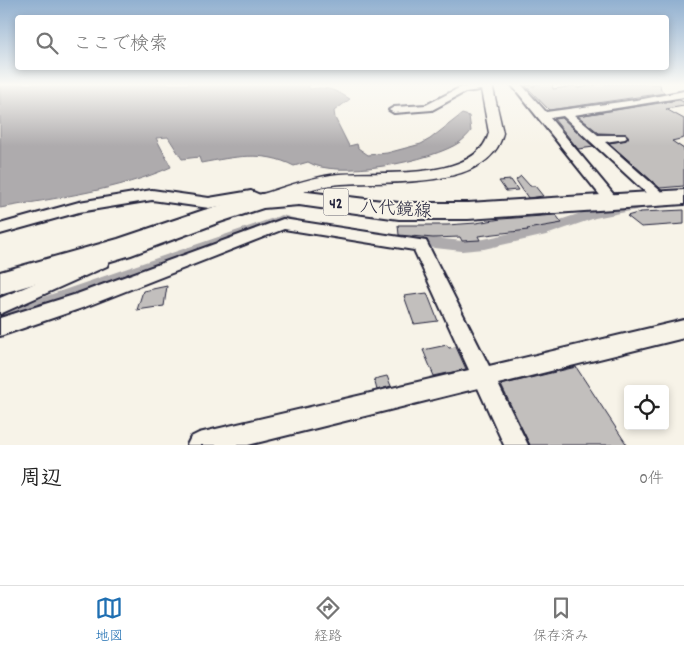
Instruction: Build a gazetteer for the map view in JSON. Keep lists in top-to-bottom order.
{
  "streets": {
    "main road": ["42", "八代鏡線"]
  },
  "page": {
    "search": "ここで検索",
    "heading": ["周辺", "0件"],
    "nav": ["地図", "経路", "保存済み"]
  }
}
